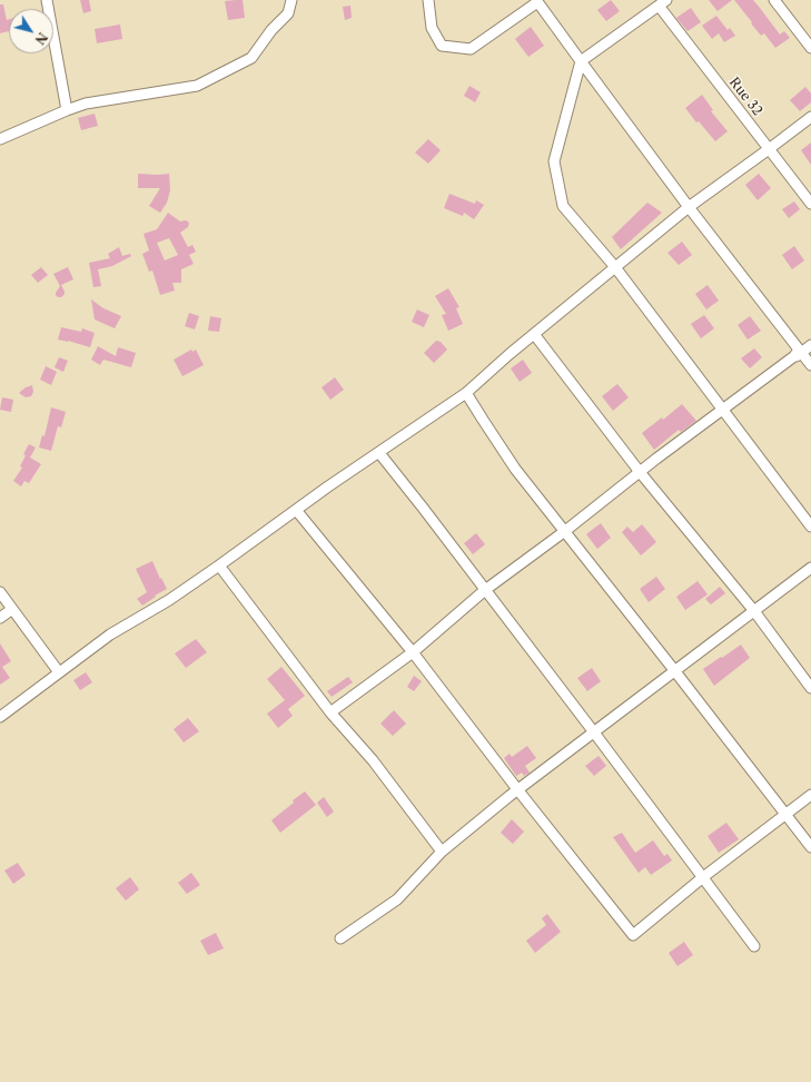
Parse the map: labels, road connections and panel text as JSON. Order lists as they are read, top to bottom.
{
  "streets": {
    "street": ["Rue 32"]
  },
  "north": "bottom right"
}
